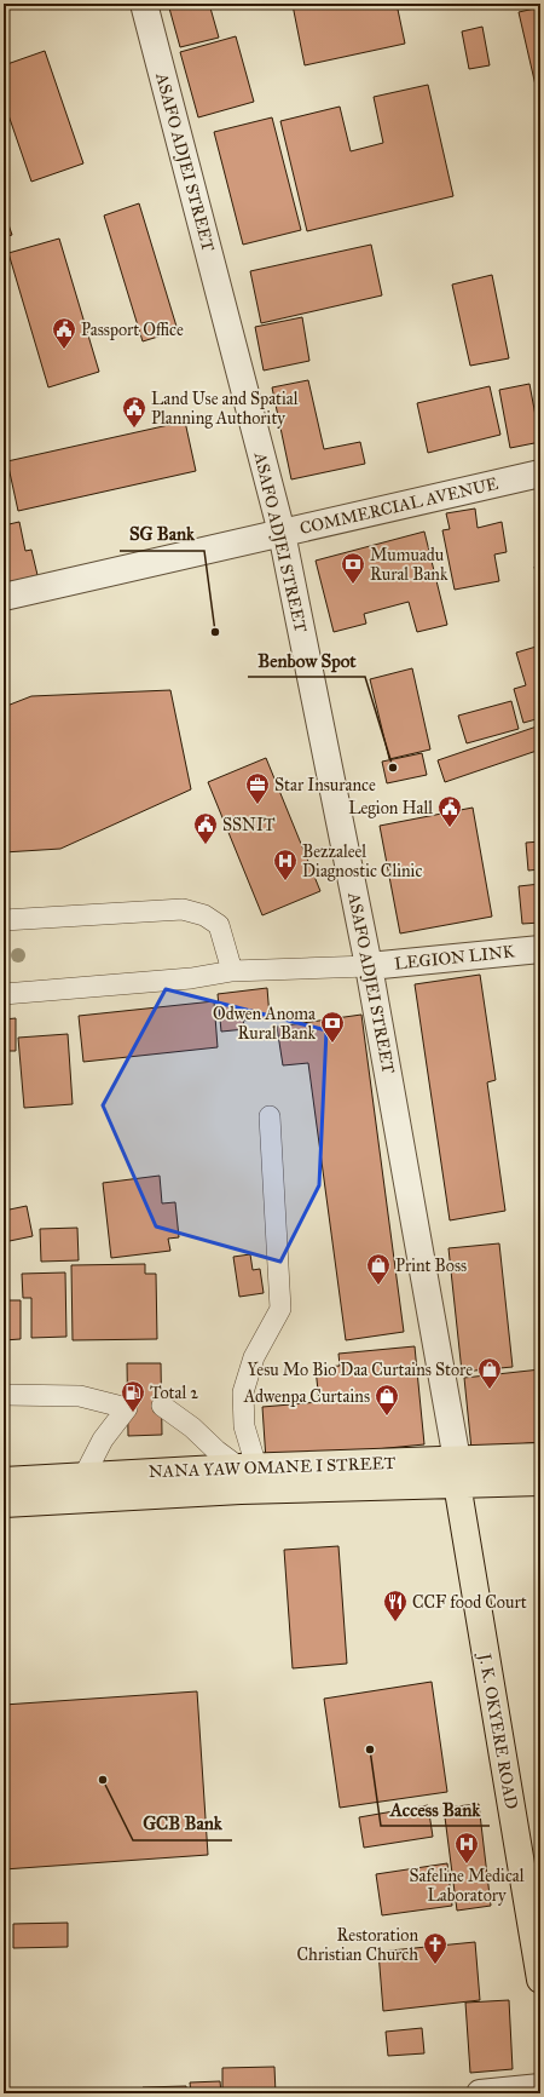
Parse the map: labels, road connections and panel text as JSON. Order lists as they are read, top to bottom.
{
  "streets": {
    "main road": ["NANA YAW OMANE I STREET", "J. K. OKYERE ROAD"],
    "street": ["ASAFO ADJEI STREET", "COMMERCIAL AVENUE", "LEGION LINK"]
  },
  "crossings": [
    ["ASAFO ADJEI STREET", "COMMERCIAL AVENUE"],
    ["ASAFO ADJEI STREET", "LEGION LINK"],
    ["ASAFO ADJEI STREET", "NANA YAW OMANE I STREET"],
    ["ASAFO ADJEI STREET", "J. K. OKYERE ROAD"],
    ["NANA YAW OMANE I STREET", "J. K. OKYERE ROAD"]
  ],
  "places": {
    "public building": [
      "Passport Office",
      "Land Use and Spatial Planning Authority",
      "Legion Hall",
      "SSNIT"
    ],
    "bank": ["Mumuadu Rural Bank", "Odwen Anoma Rural Bank"],
    "other": [
      "SG Bank",
      "Benbow Spot",
      "Access Bank",
      "GCB Bank"
    ],
    "office": ["Star Insurance"],
    "hospital": ["Bezzaleel Diagnostic Clinic", "Safeline Medical Laboratory"],
    "shop": ["Print Boss", "Yesu Mo Bio Daa Curtains Store", "Adwenpa Curtains"],
    "fuel station": ["Total 2"],
    "restaurant": ["CCF food Court"],
    "church": ["Restoration Christian Church"]
  }
}
